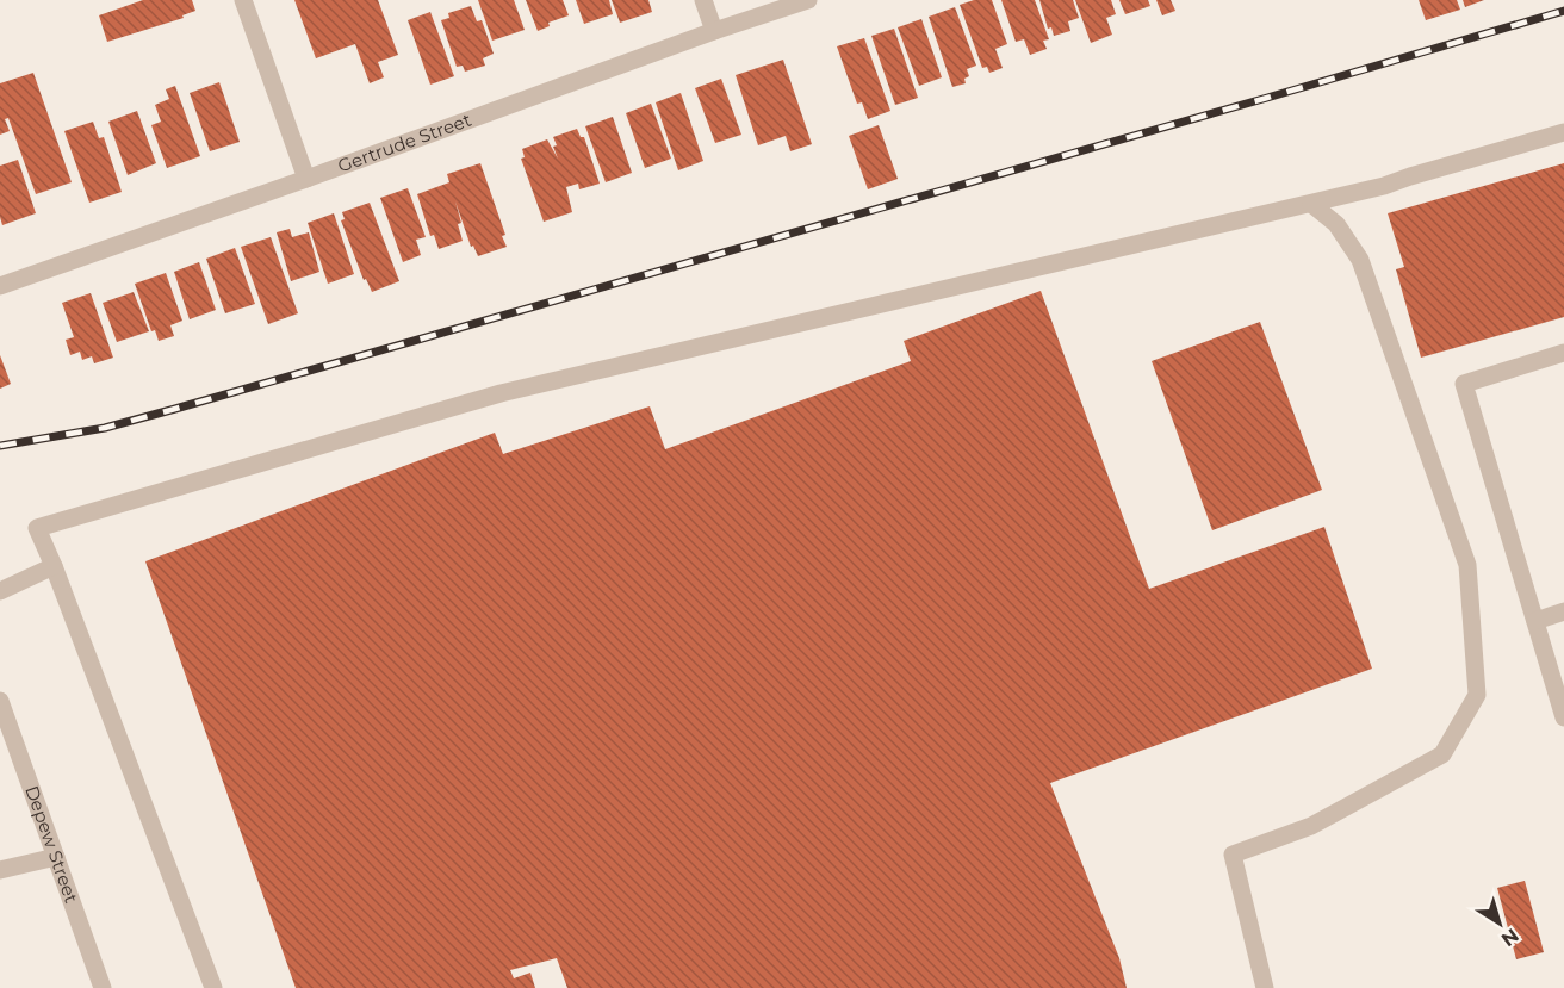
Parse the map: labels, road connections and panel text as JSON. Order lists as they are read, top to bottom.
{
  "streets": {
    "street": ["Gertrude Street", "Depew Street"]
  },
  "north": "bottom right"
}
